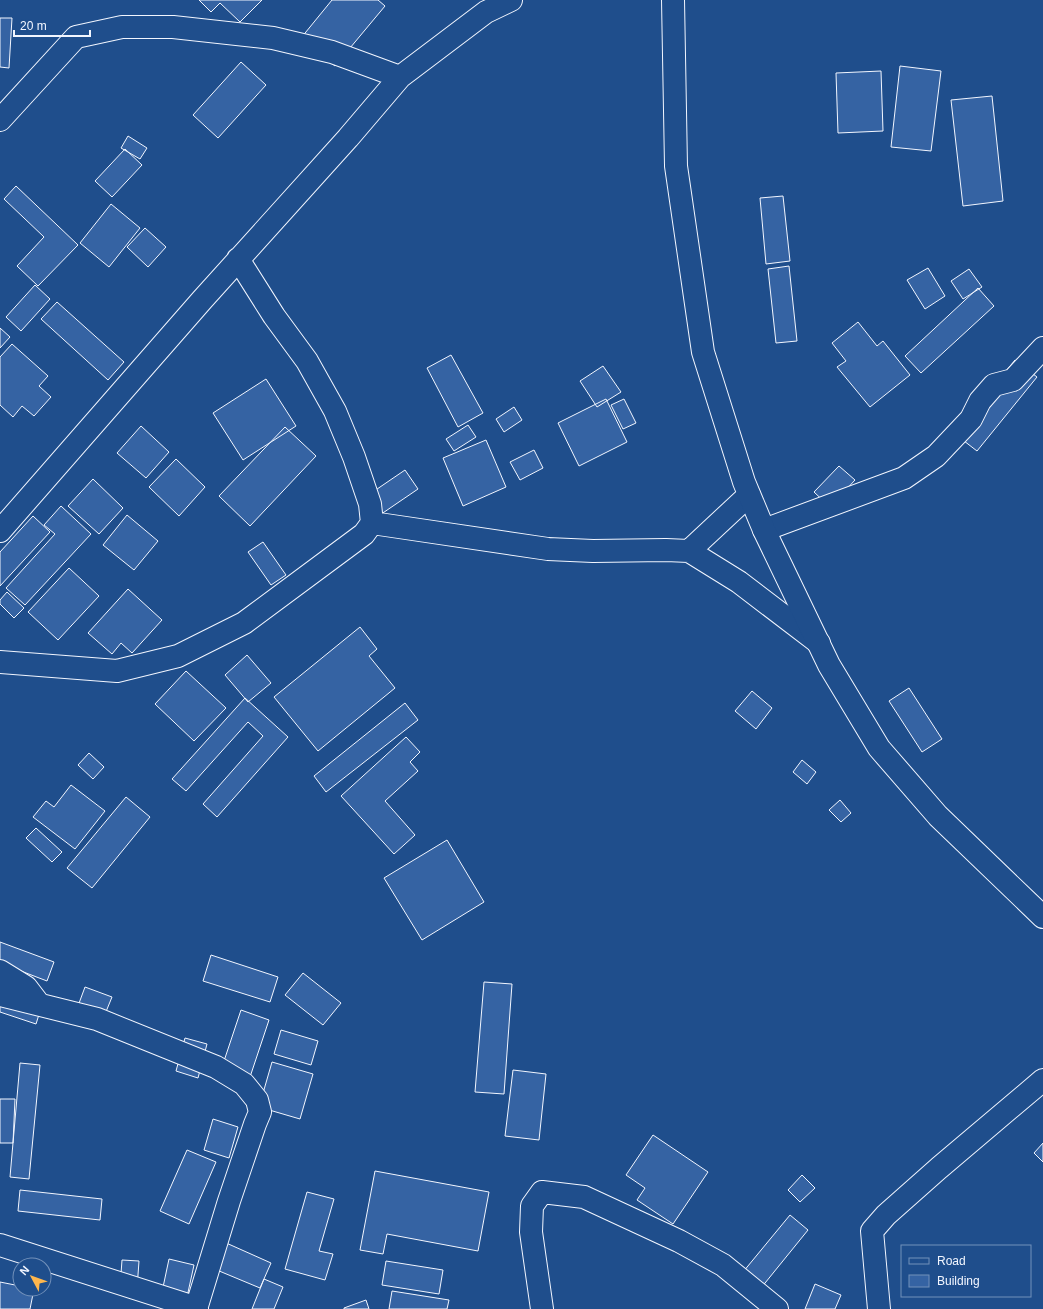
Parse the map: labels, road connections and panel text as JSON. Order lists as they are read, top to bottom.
{
  "legend": ["Road", "Building"],
  "scale_bar": "20 m",
  "north": "top left"
}
